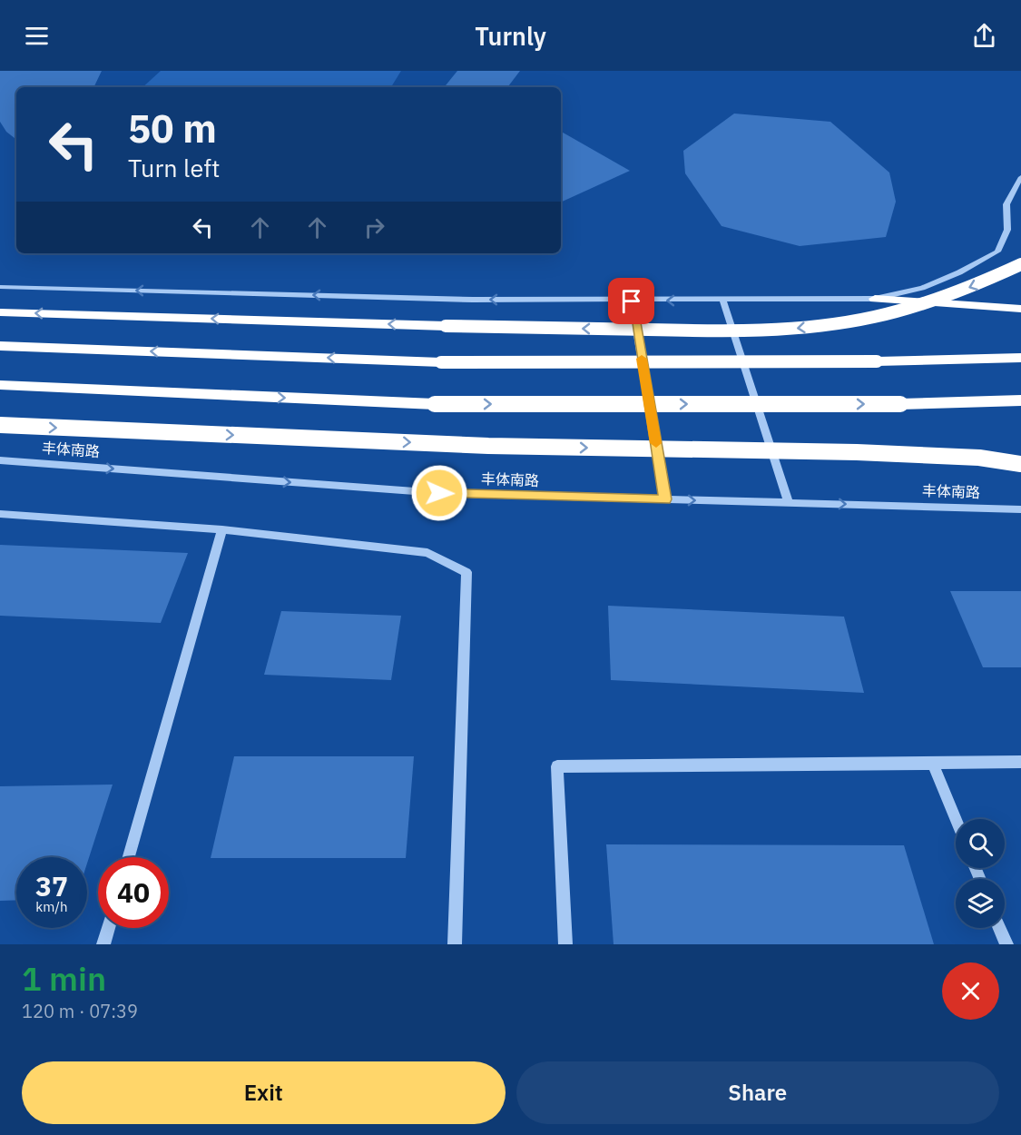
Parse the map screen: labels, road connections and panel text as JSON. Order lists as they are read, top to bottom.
{
  "streets": {
    "street": ["丰体南路"]
  },
  "one_way": ["丰体南路"],
  "page": {
    "header": "Turnly",
    "turn": ["50 m", "Turn left"],
    "speed": "37 km/h",
    "limit": "40",
    "heading": ["1 min", "120 m · 07:39"],
    "buttons": ["Exit", "Share"]
  }
}
